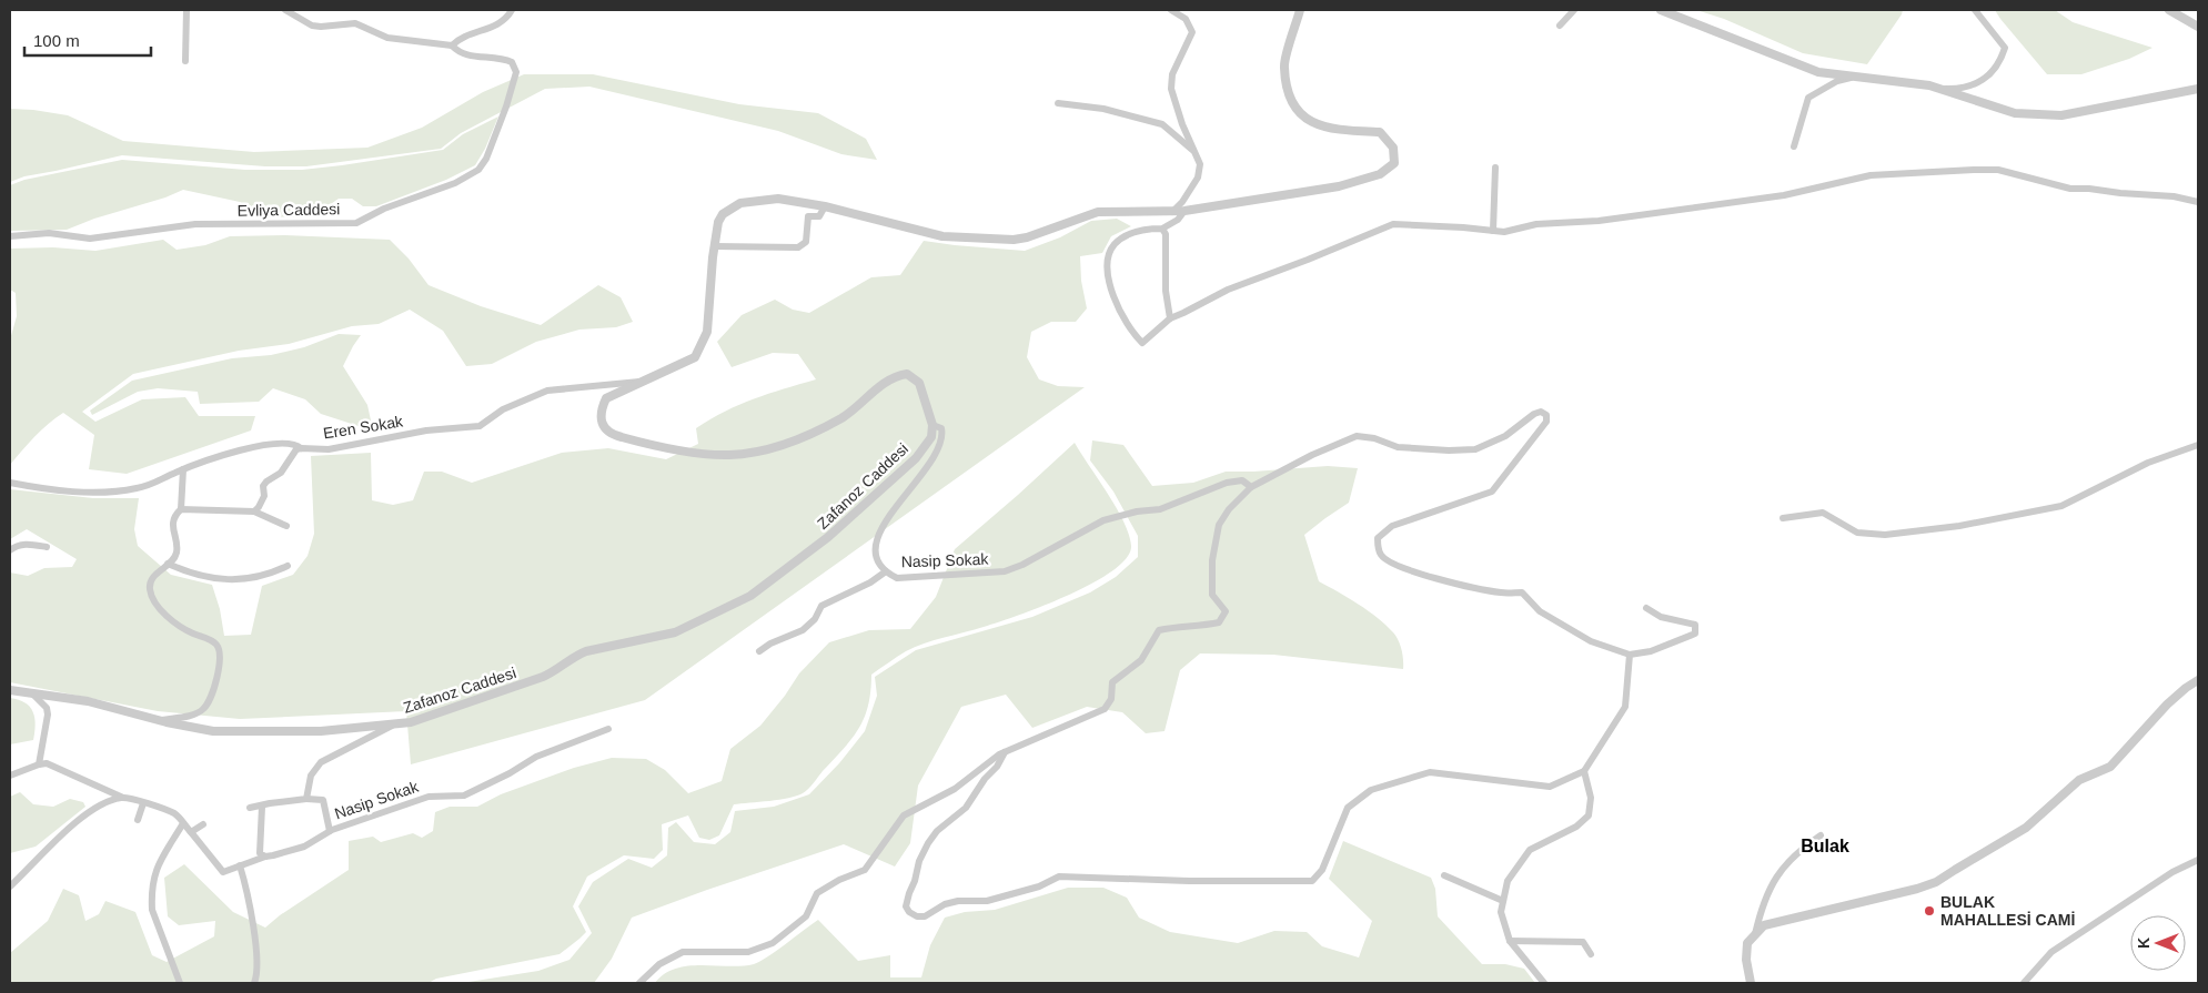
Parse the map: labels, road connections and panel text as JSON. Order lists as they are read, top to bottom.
{
  "streets": {
    "street": [
      "Evliya Caddesi",
      "Eren Sokak",
      "Zafanoz Caddesi",
      "Nasip Sokak"
    ]
  },
  "districts": ["Bulak"],
  "places": ["BULAK MAHALLESİ CAMİ"],
  "scale_bar": "100 m",
  "north": "left"
}
